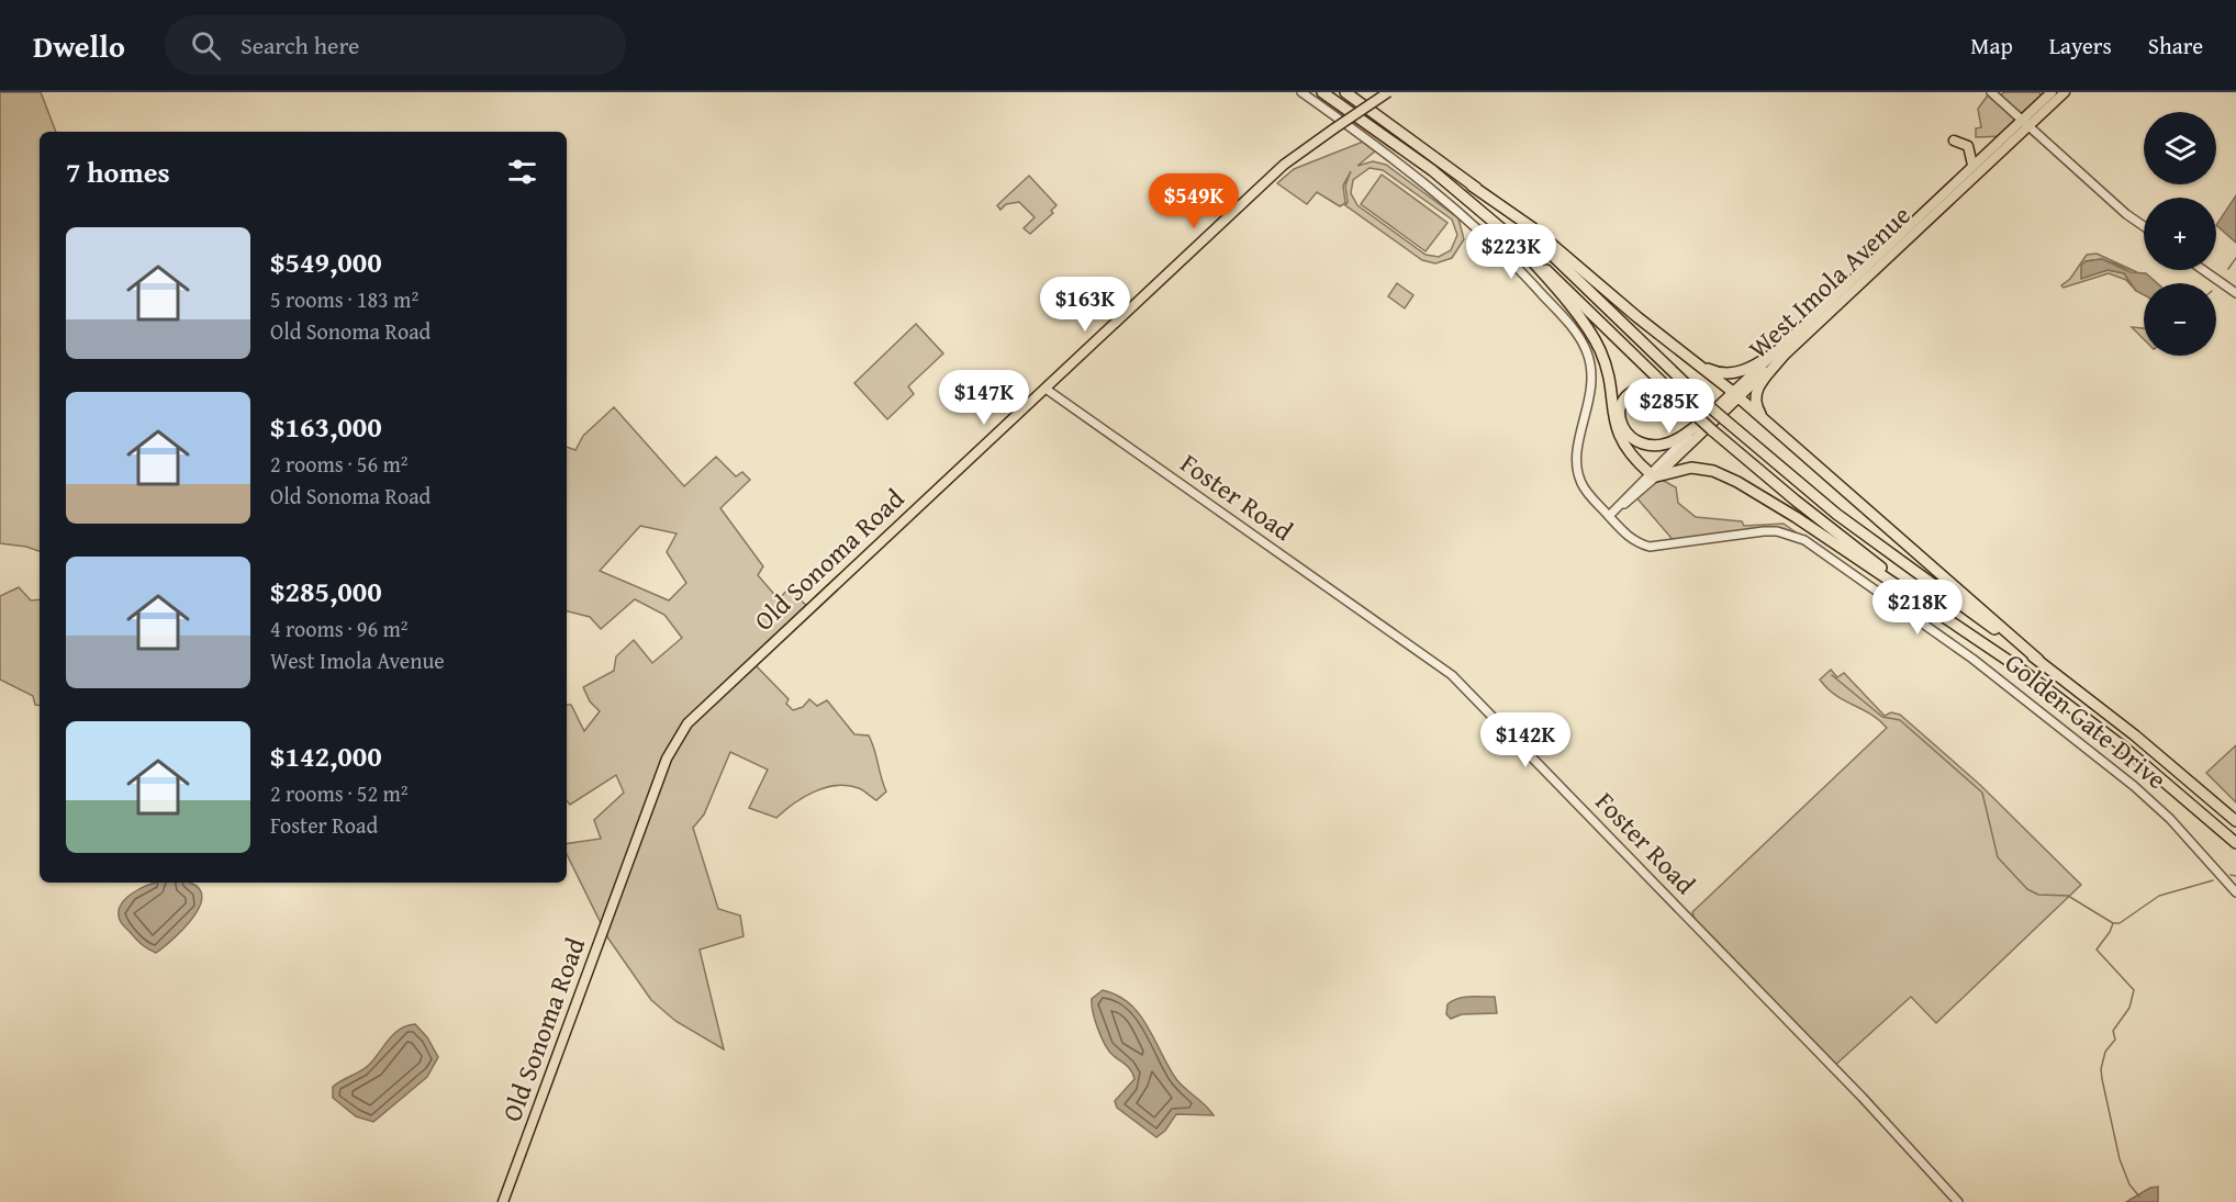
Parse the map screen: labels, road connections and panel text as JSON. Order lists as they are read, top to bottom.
{
  "streets": {
    "main road": ["West Imola Avenue", "Old Sonoma Road"],
    "street": ["Foster Road", "Golden Gate Drive"]
  },
  "crossings": [
    ["West Imola Avenue", "Golden Gate Drive"],
    ["Foster Road", "Old Sonoma Road"]
  ],
  "page": {
    "header": "Dwello",
    "search": "Search here",
    "nav": ["Map", "Layers", "Share"],
    "map_buttons": ["+", "−"],
    "heading": "7 homes",
    "price": [
      "$549K",
      "$223K",
      "$163K",
      "$147K",
      "$285K",
      "$218K",
      "$142K"
    ],
    "list": [
      {
        "name": "$549,000",
        "note": "5 rooms · 183 m² · Old Sonoma Road"
      },
      {
        "name": "$163,000",
        "note": "2 rooms · 56 m² · Old Sonoma Road"
      },
      {
        "name": "$285,000",
        "note": "4 rooms · 96 m² · West Imola Avenue"
      },
      {
        "name": "$142,000",
        "note": "2 rooms · 52 m² · Foster Road"
      }
    ]
  }
}
